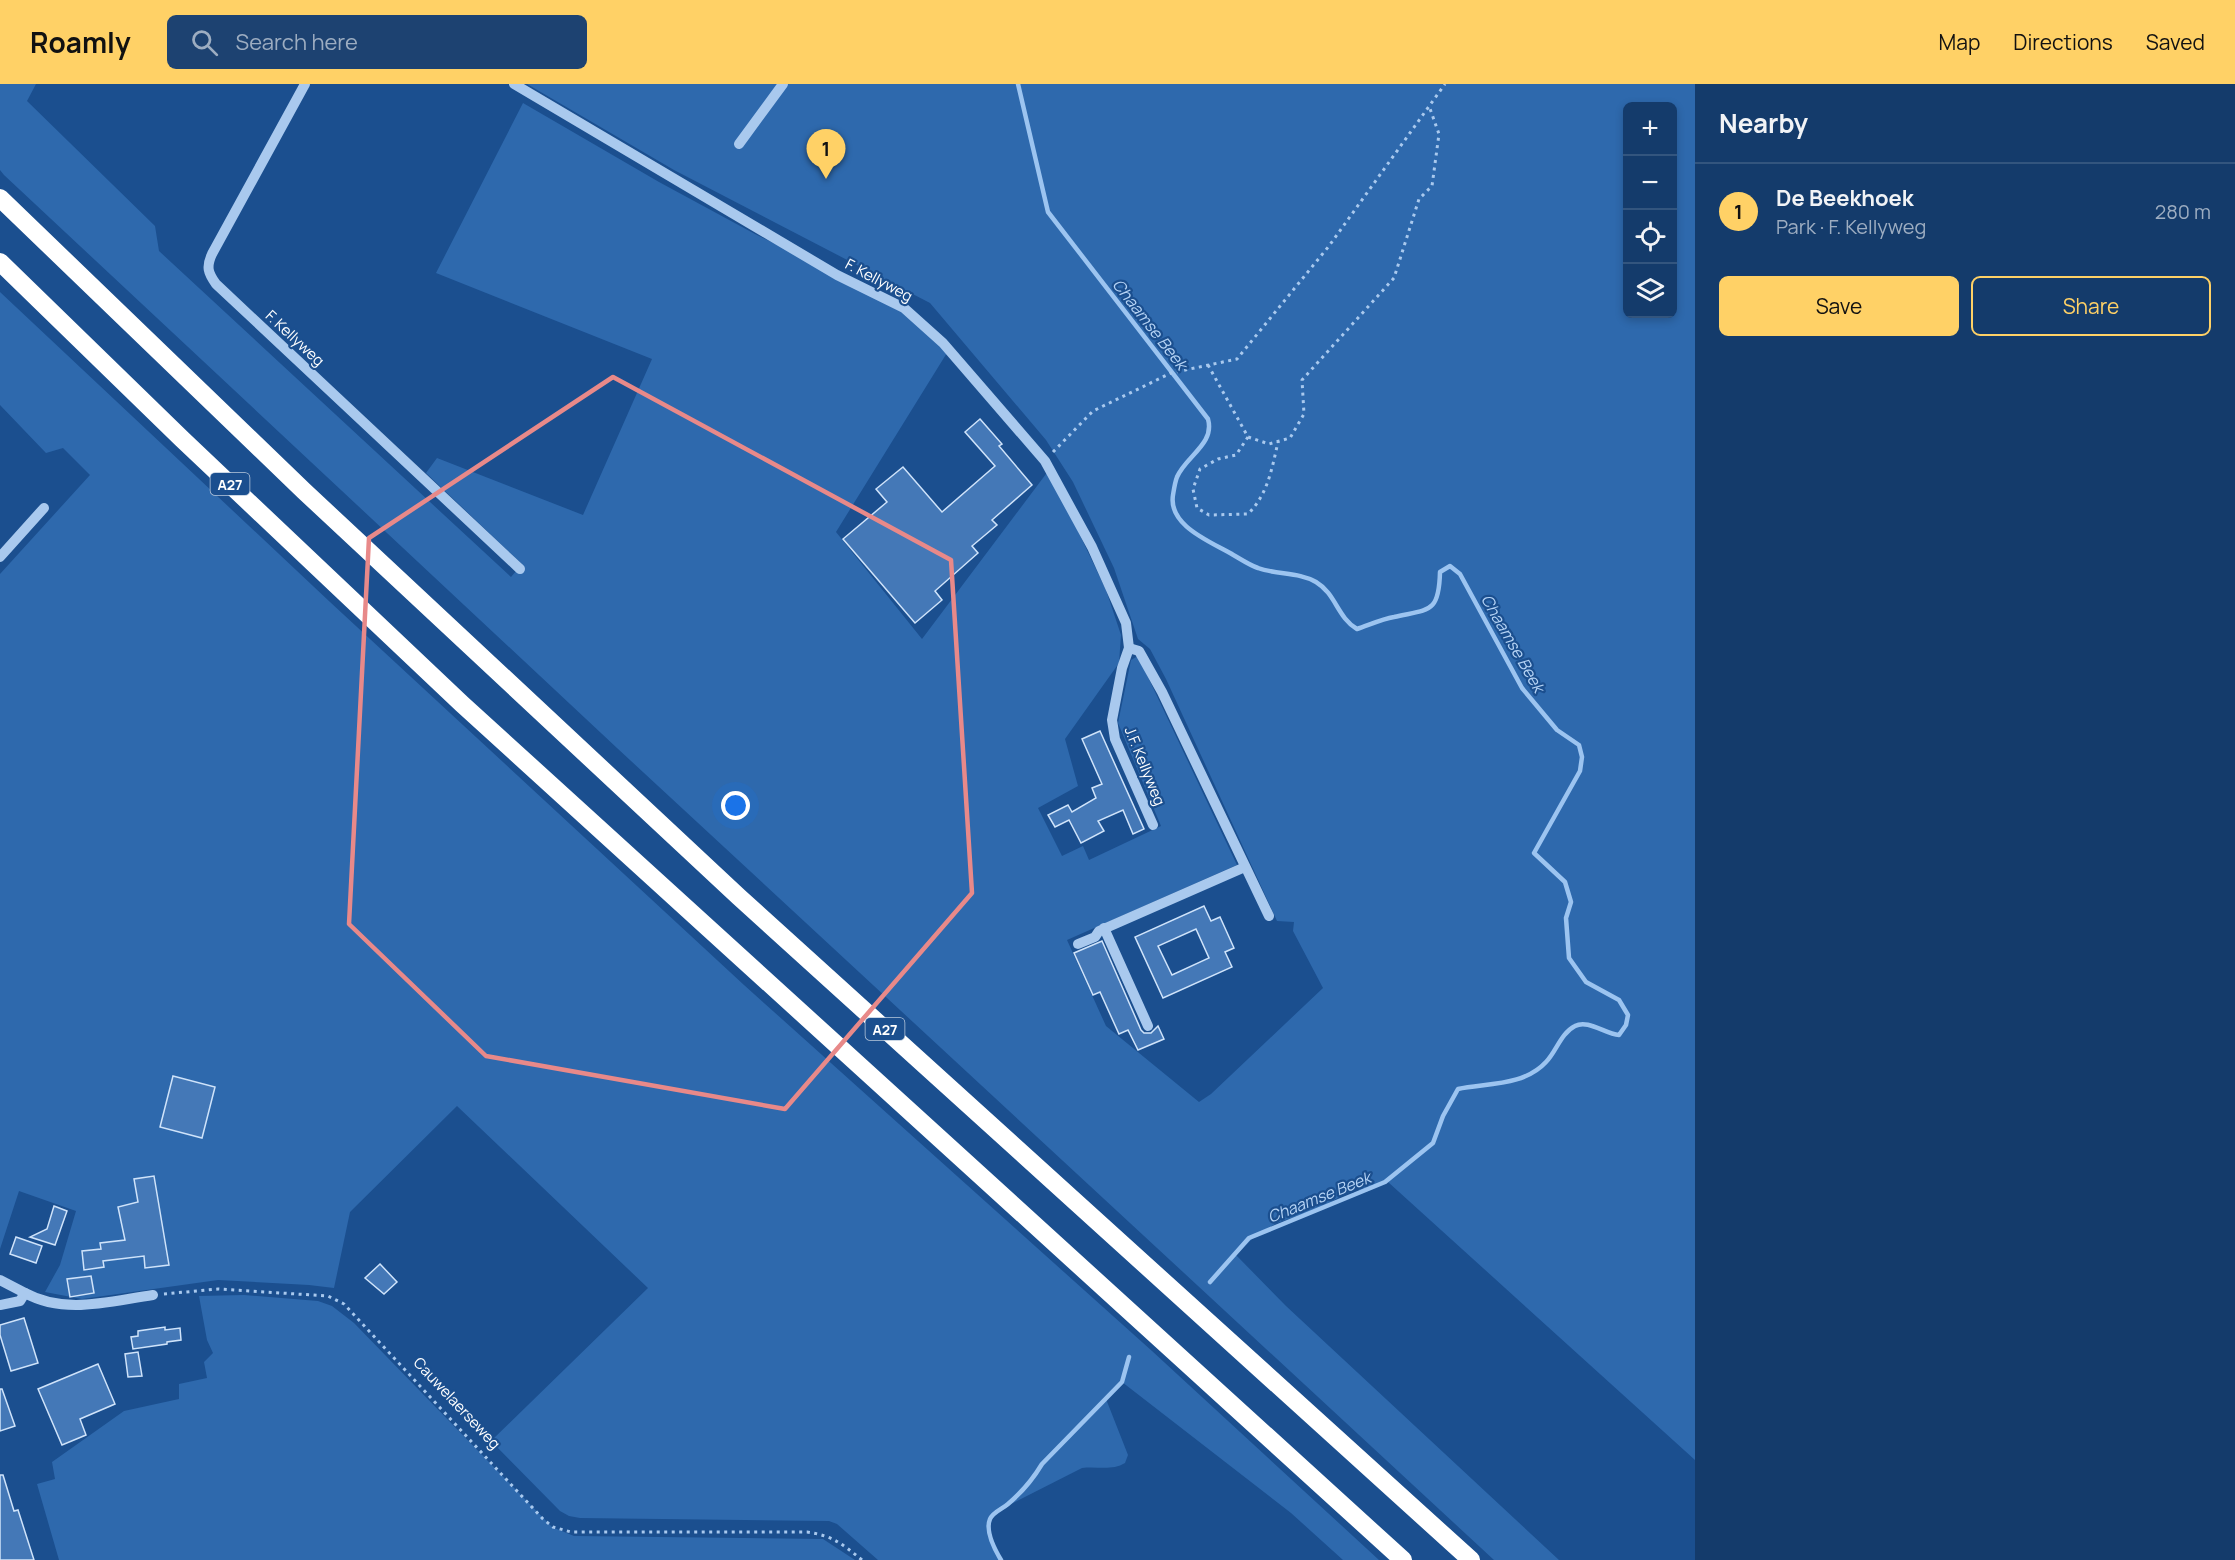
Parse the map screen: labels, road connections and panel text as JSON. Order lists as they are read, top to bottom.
{
  "streets": {
    "highway": ["A27"],
    "street": ["F. Kellyweg", "J.F. Kellyweg"],
    "path": ["Cauwelaerseweg"]
  },
  "crossings": [
    ["F. Kellyweg", "J.F. Kellyweg"]
  ],
  "water": ["Chaamse Beek"],
  "page": {
    "header": "Roamly",
    "search": "Search here",
    "nav": ["Map", "Directions", "Saved"],
    "heading": "Nearby",
    "map_buttons": ["+", "−"],
    "pins": "1",
    "list": [
      {
        "mark": "1",
        "name": "De Beekhoek",
        "note": "Park · F. Kellyweg",
        "value": "280 m"
      }
    ],
    "buttons": ["Save", "Share"]
  }
}
